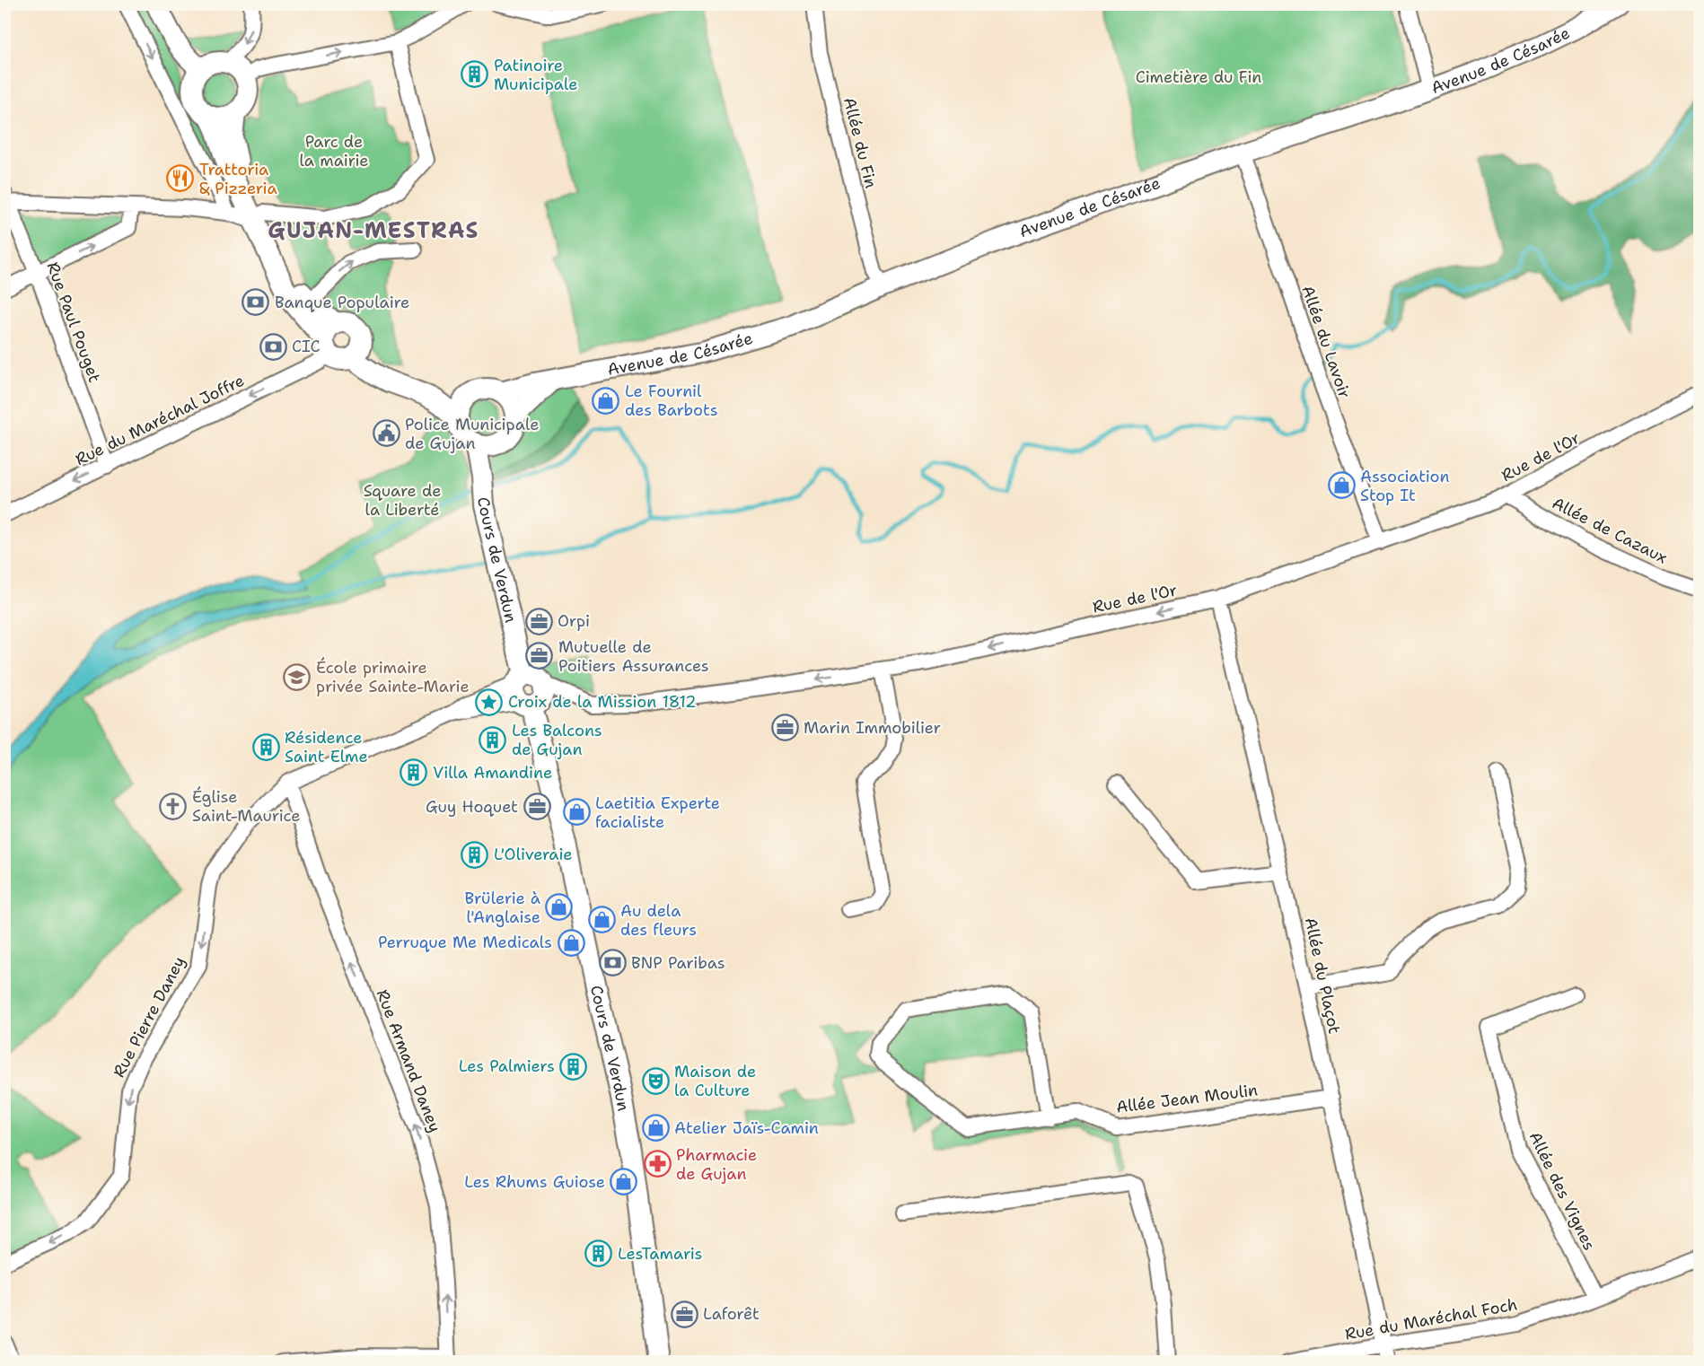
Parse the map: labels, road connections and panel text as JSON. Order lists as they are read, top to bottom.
{
  "streets": {
    "main road": ["Avenue de Césarée", "Cours de Verdun"],
    "street": [
      "Allée du Fin",
      "Rue Paul Pouget",
      "Allée du Lavoir",
      "Rue du Maréchal Joffre",
      "Rue de l'Or",
      "Allée de Cazaux",
      "Allée du Plaçot",
      "Rue Pierre Daney",
      "Rue Armand Daney",
      "Allée Jean Moulin",
      "Allée des Vignes",
      "Rue du Maréchal Foch"
    ]
  },
  "crossings": [
    ["Avenue de Césarée", "Allée du Fin"],
    ["Avenue de Césarée", "Allée du Lavoir"],
    ["Avenue de Césarée", "Cours de Verdun"],
    ["Rue Paul Pouget", "Rue du Maréchal Joffre"],
    ["Allée du Lavoir", "Rue de l'Or"],
    ["Rue de l'Or", "Allée de Cazaux"],
    ["Rue de l'Or", "Allée du Plaçot"],
    ["Allée du Plaçot", "Allée Jean Moulin"],
    ["Allée du Plaçot", "Rue du Maréchal Foch"],
    ["Rue Pierre Daney", "Rue Armand Daney"],
    ["Allée des Vignes", "Rue du Maréchal Foch"]
  ],
  "one_way": [
    "Rue du Maréchal Joffre",
    "Rue de l'Or",
    "Rue Pierre Daney",
    "Rue Armand Daney"
  ],
  "districts": ["GUJAN-MESTRAS"],
  "parks": ["Cimetière du Fin", "Parc de la mairie", "Square de la Liberté"],
  "places": {
    "building": [
      "Patinoire Municipale",
      "Les Balcons de Gujan",
      "Résidence Saint Elme",
      "Villa Amandine",
      "L'Oliveraie",
      "Les Palmiers",
      "LesTamaris"
    ],
    "restaurant": ["Trattoria & Pizzeria"],
    "bank": ["Banque Populaire", "CIC", "BNP Paribas"],
    "shop": [
      "Le Fournil des Barbots",
      "Association Stop It",
      "Laetitia Experte facialiste",
      "Brülerie à l'Anglaise",
      "Au dela des fleurs",
      "Perruque Me Medicals",
      "Atelier Jaïs-Camin",
      "Les Rhums Guiose"
    ],
    "public building": ["Police Municipale de Gujan"],
    "office": [
      "Orpi",
      "Mutuelle de Poitiers Assurances",
      "Marin Immobilier",
      "Guy Hoquet",
      "Laforêt"
    ],
    "school or university": ["École primaire privée Sainte-Marie"],
    "place": ["Croix de la Mission 1812"],
    "church": ["Église Saint-Maurice"],
    "theatre": ["Maison de la Culture"],
    "pharmacy": ["Pharmacie de Gujan"]
  }
}
